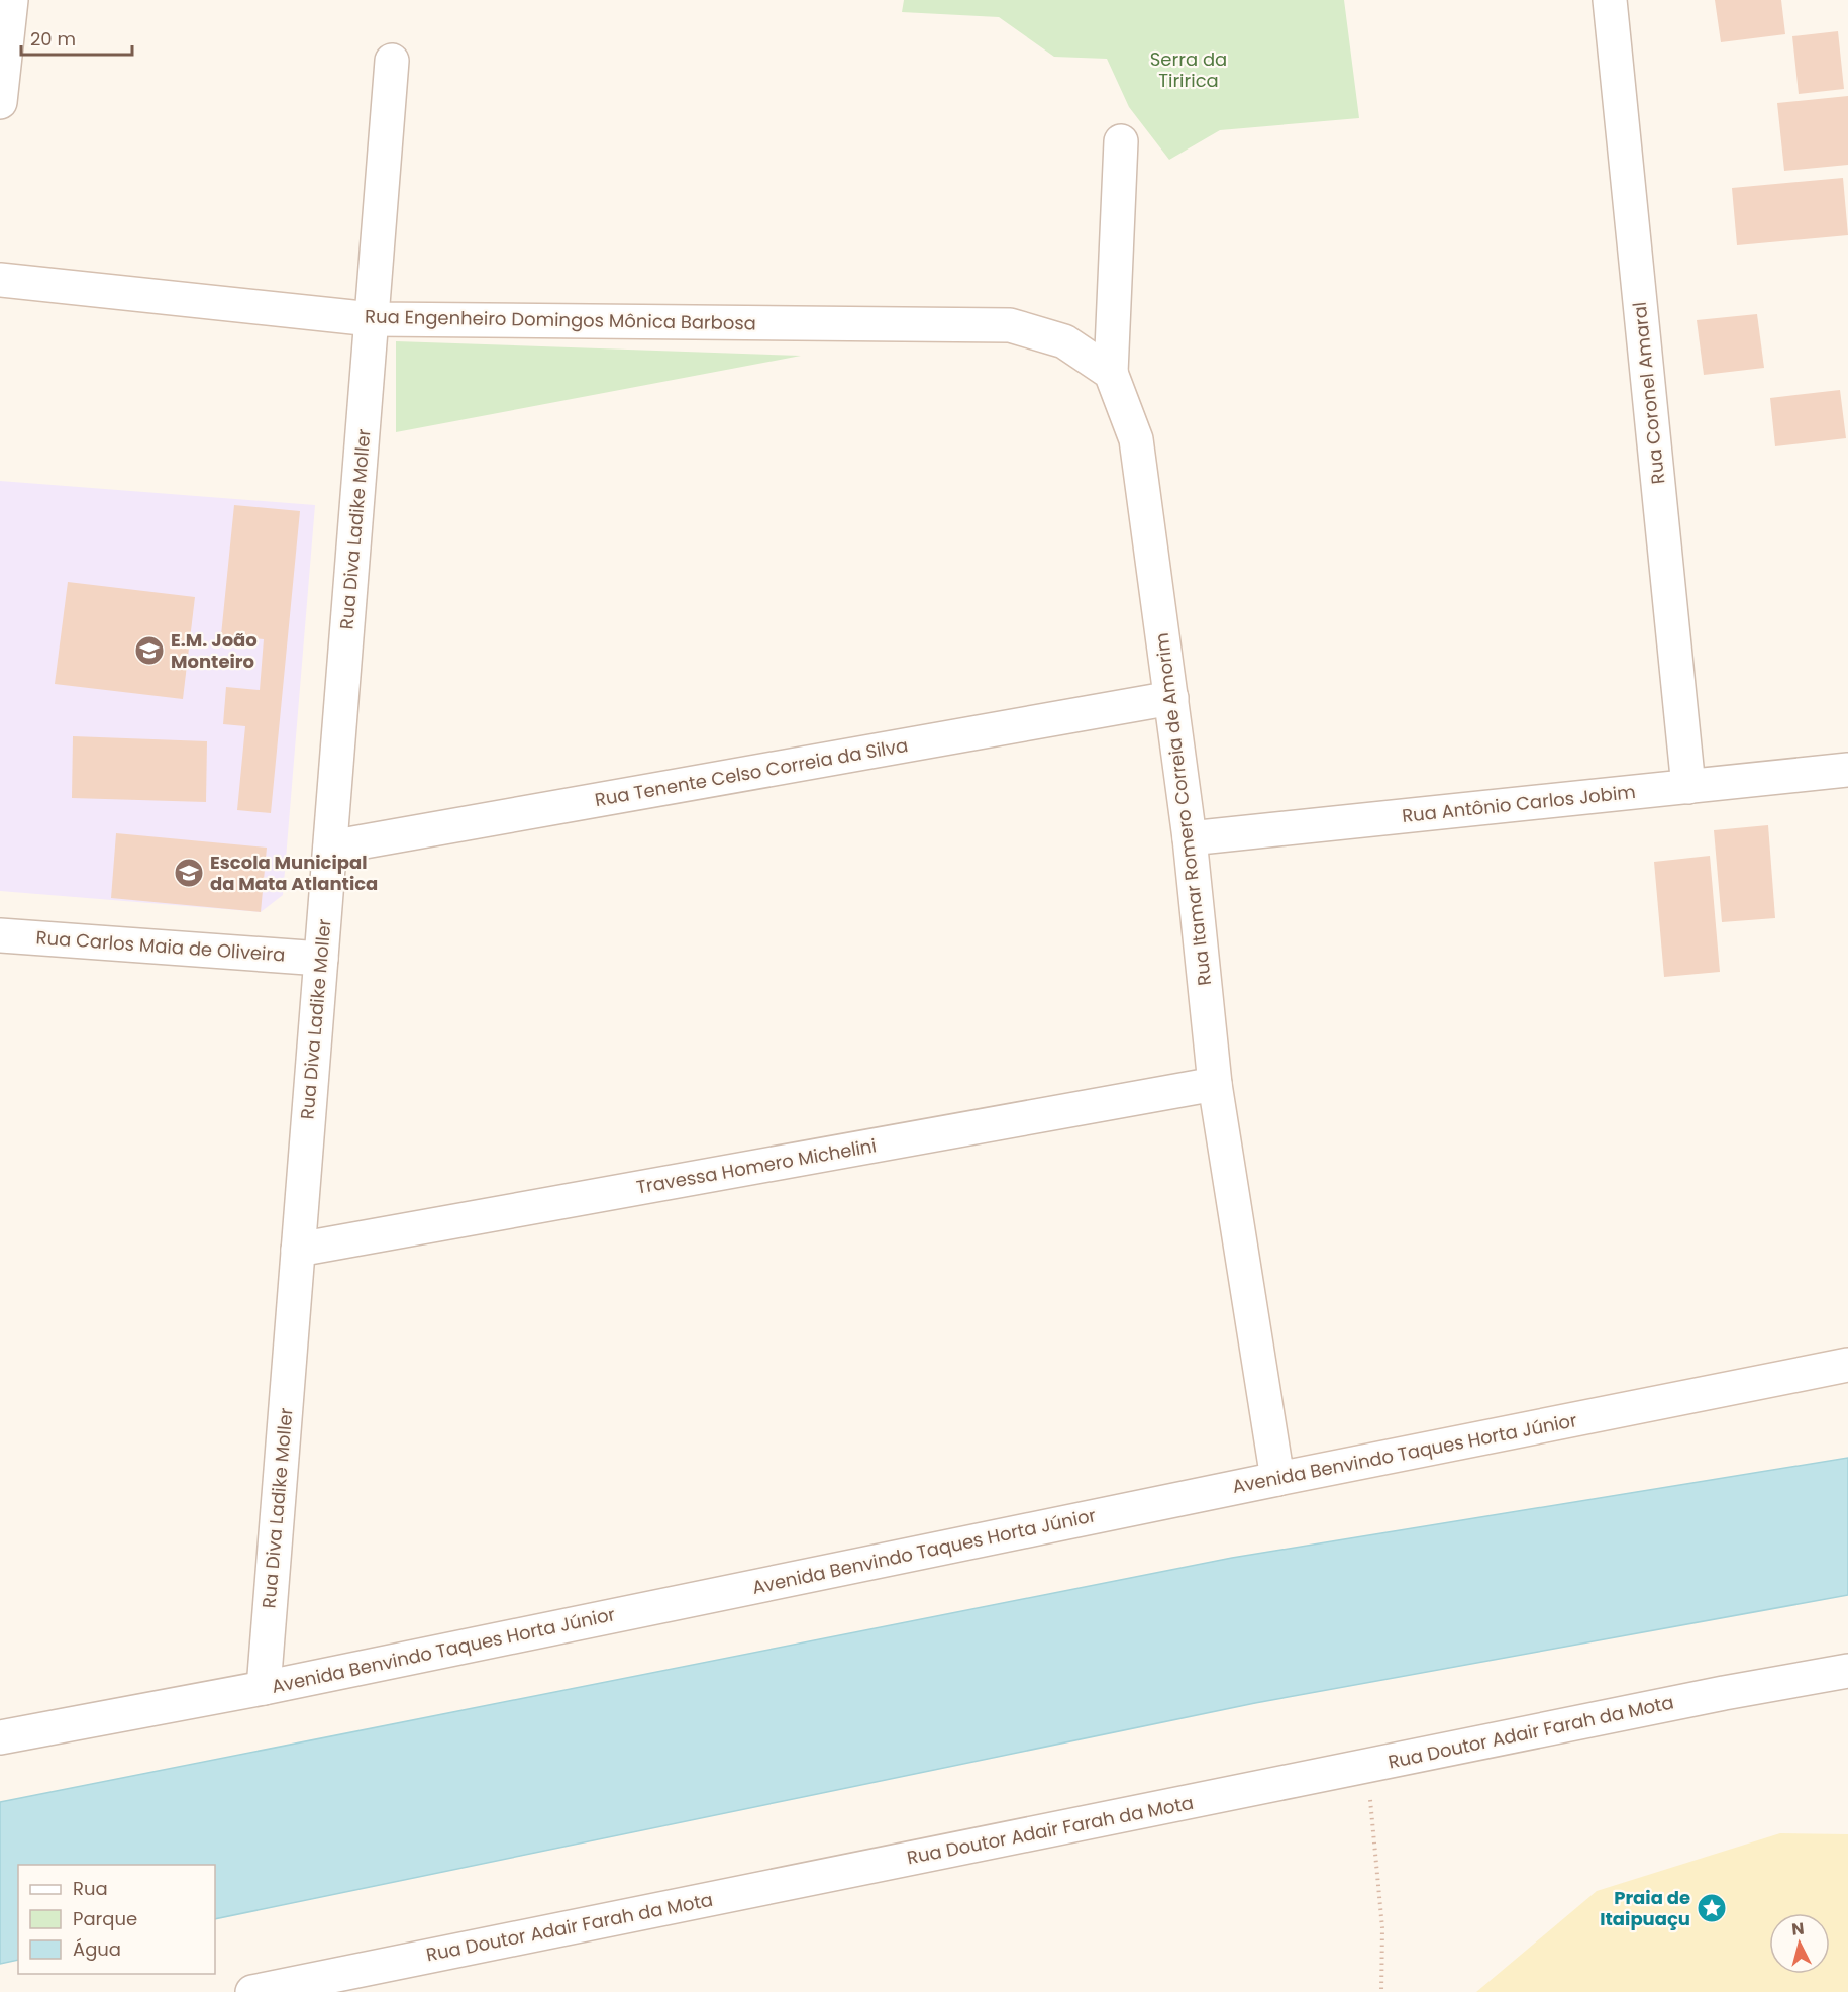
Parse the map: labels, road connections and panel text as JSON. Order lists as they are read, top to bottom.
{
  "streets": {
    "street": [
      "Rua Engenheiro Domingos Mônica Barbosa",
      "Rua Coronel Amaral",
      "Rua Diva Ladike Moller",
      "Rua Tenente Celso Correia da Silva",
      "Rua Antônio Carlos Jobim",
      "Rua Itamar Romero Correia de Amorim",
      "Rua Carlos Maia de Oliveira",
      "Travessa Homero Michelini",
      "Avenida Benvindo Taques Horta Júnior",
      "Rua Doutor Adair Farah da Mota"
    ]
  },
  "crossings": [
    ["Rua Engenheiro Domingos Mônica Barbosa", "Rua Diva Ladike Moller"],
    ["Rua Engenheiro Domingos Mônica Barbosa", "Rua Itamar Romero Correia de Amorim"],
    ["Rua Coronel Amaral", "Rua Antônio Carlos Jobim"],
    ["Rua Diva Ladike Moller", "Rua Tenente Celso Correia da Silva"],
    ["Rua Diva Ladike Moller", "Rua Carlos Maia de Oliveira"],
    ["Rua Diva Ladike Moller", "Travessa Homero Michelini"],
    ["Rua Diva Ladike Moller", "Avenida Benvindo Taques Horta Júnior"],
    ["Rua Tenente Celso Correia da Silva", "Rua Itamar Romero Correia de Amorim"],
    ["Rua Antônio Carlos Jobim", "Rua Itamar Romero Correia de Amorim"],
    ["Rua Itamar Romero Correia de Amorim", "Travessa Homero Michelini"],
    ["Rua Itamar Romero Correia de Amorim", "Avenida Benvindo Taques Horta Júnior"]
  ],
  "parks": ["Serra da Tiririca"],
  "places": {
    "school or university": ["E.M. João Monteiro", "Escola Municipal da Mata Atlantica"],
    "place": ["Praia de Itaipuaçu"]
  },
  "legend": ["Rua", "Parque", "Água"],
  "scale_bar": "20 m",
  "north": "top"
}
